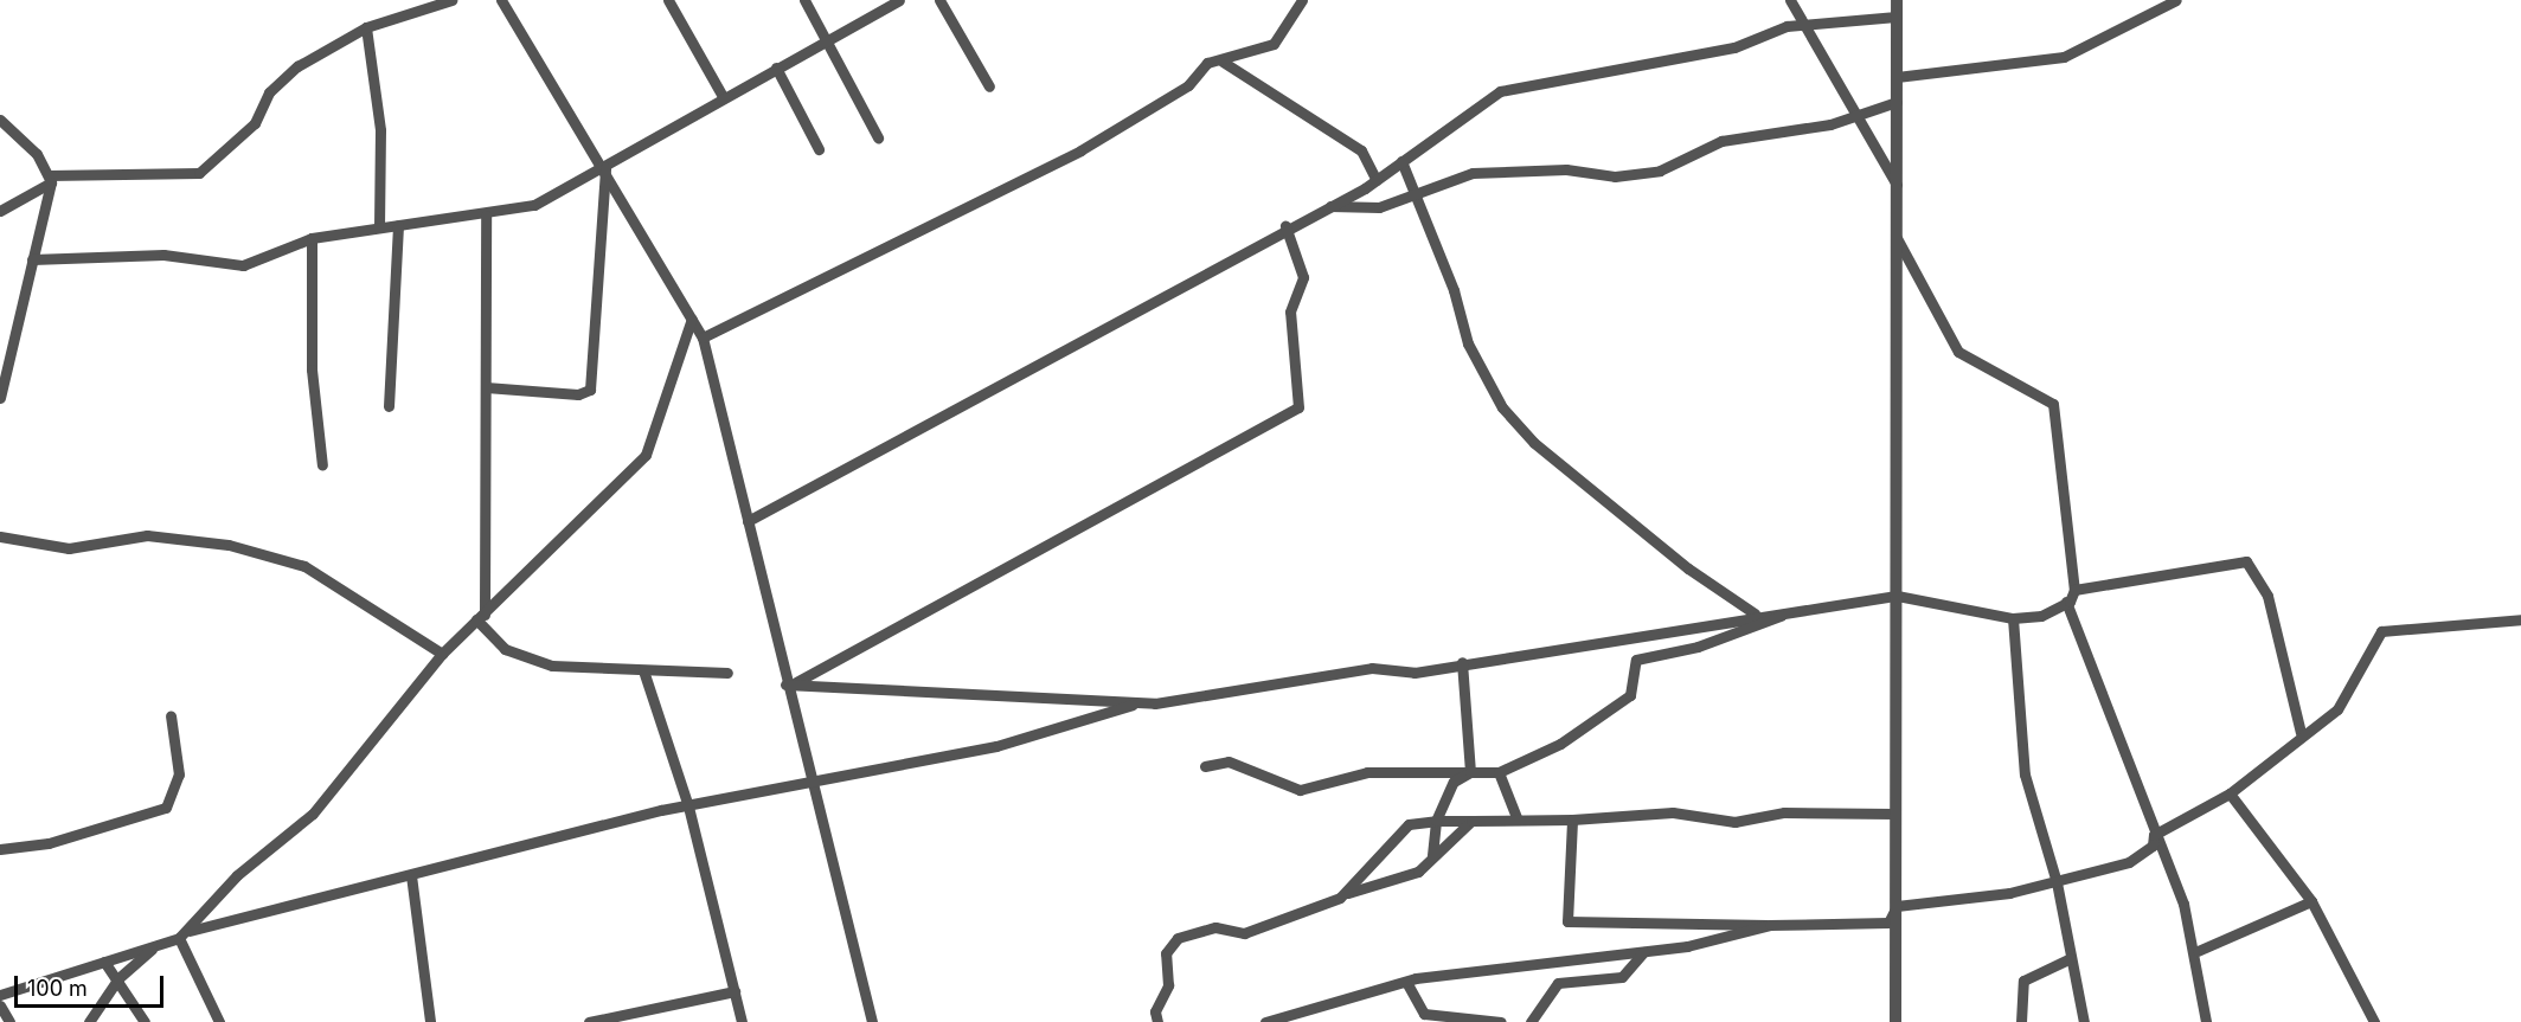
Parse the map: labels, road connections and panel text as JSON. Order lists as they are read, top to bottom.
{
  "scale_bar": "100 m"
}
